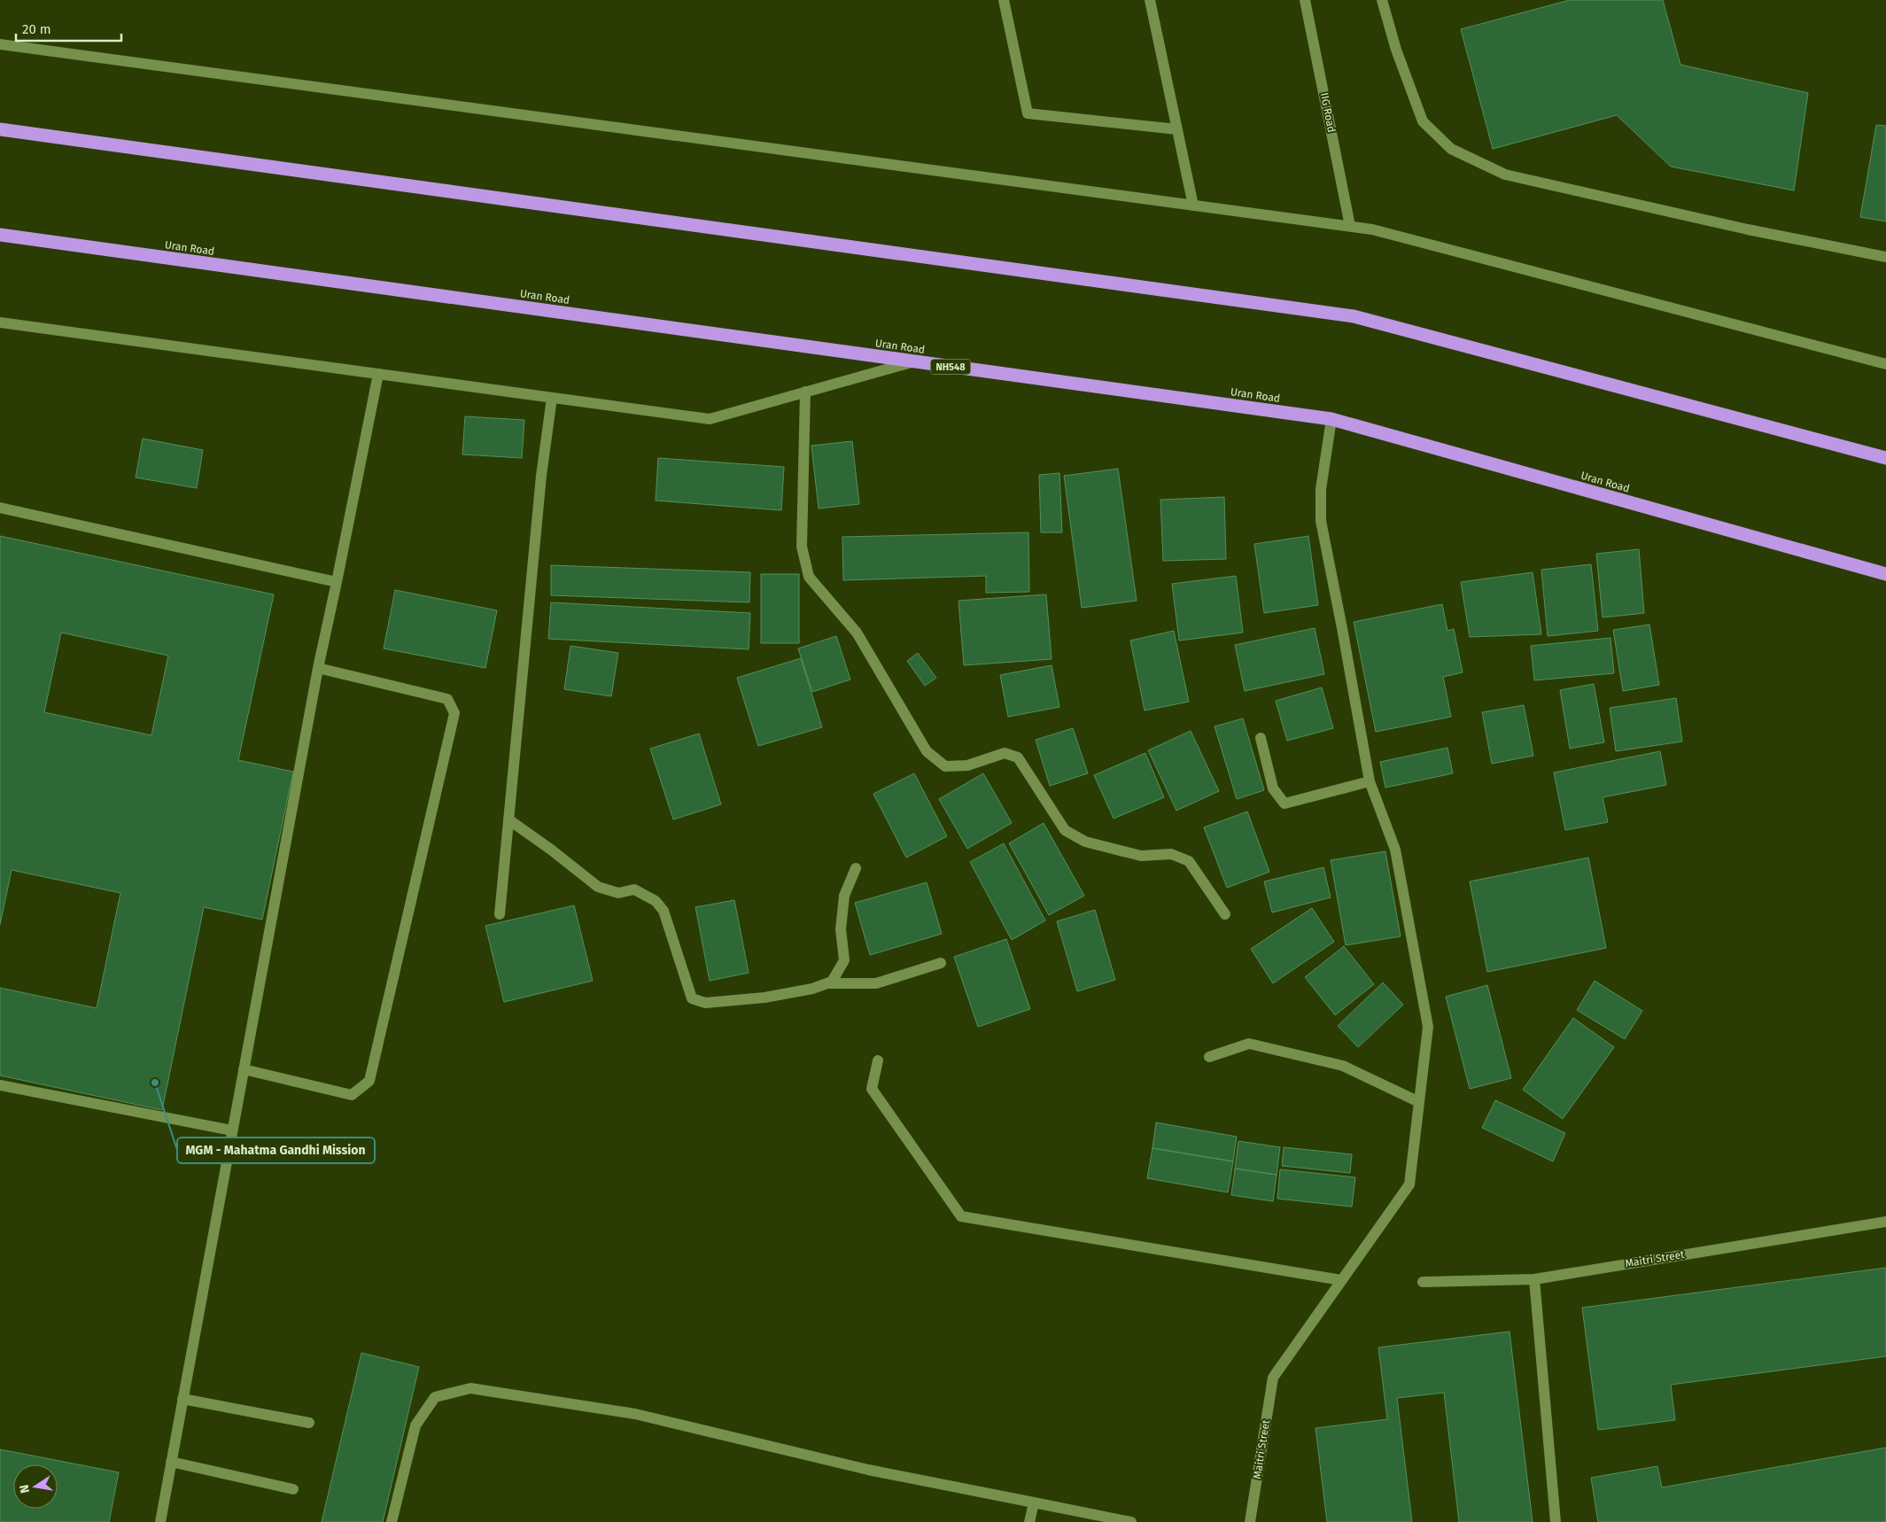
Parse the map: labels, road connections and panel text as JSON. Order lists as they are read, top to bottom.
{
  "streets": {
    "highway": ["Uran Road", "NH548"],
    "street": ["IIG Road", "Maitri Street"]
  },
  "places": ["MGM - Mahatma Gandhi Mission"],
  "scale_bar": "20 m",
  "north": "left"
}
